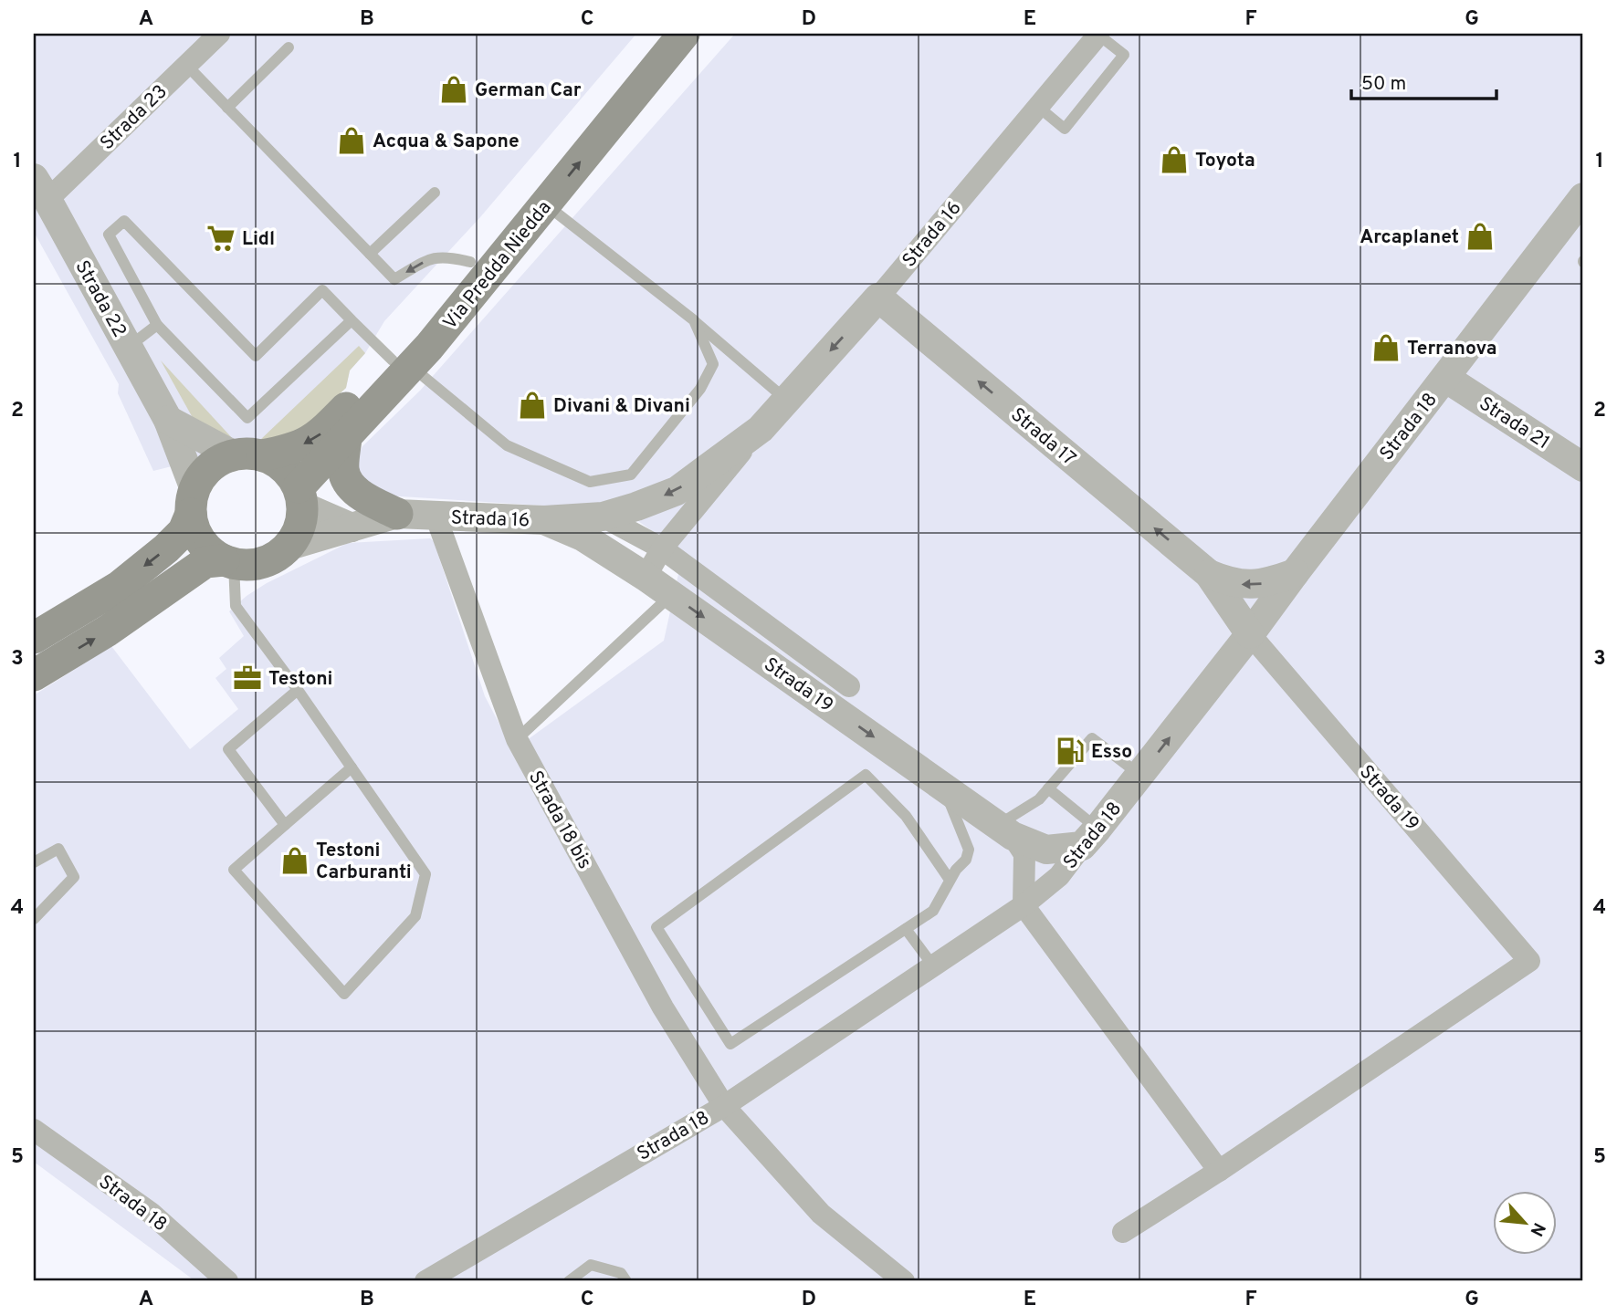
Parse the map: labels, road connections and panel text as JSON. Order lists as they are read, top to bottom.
{
  "streets": {
    "main road": ["Via Predda Niedda"],
    "street": [
      "Strada 23",
      "Strada 16",
      "Strada 22",
      "Strada 21",
      "Strada 18",
      "Strada 17",
      "Strada 19",
      "Strada 18 bis"
    ]
  },
  "crossings": [
    ["Strada 23", "Strada 22"],
    ["Strada 16", "Via Predda Niedda"],
    ["Strada 16", "Strada 22"],
    ["Strada 16", "Strada 17"],
    ["Strada 16", "Strada 19"],
    ["Strada 16", "Strada 18 bis"],
    ["Via Predda Niedda", "Strada 22"],
    ["Strada 21", "Strada 18"],
    ["Strada 18", "Strada 17"],
    ["Strada 18", "Strada 19"],
    ["Strada 18", "Strada 18 bis"],
    ["Strada 17", "Strada 19"]
  ],
  "one_way": ["Strada 17"],
  "places": {
    "shop": [
      "German Car",
      "Acqua & Sapone",
      "Toyota",
      "Arcaplanet",
      "Terranova",
      "Divani & Divani",
      "Testoni Carburanti"
    ],
    "supermarket": ["Lidl"],
    "office": ["Testoni"],
    "fuel station": ["Esso"]
  },
  "scale_bar": "50 m",
  "north": "bottom right",
  "grid": {
    "columns": [
      "A",
      "B",
      "C",
      "D",
      "E",
      "F",
      "G"
    ],
    "rows": [
      "1",
      "2",
      "3",
      "4",
      "5"
    ]
  }
}
